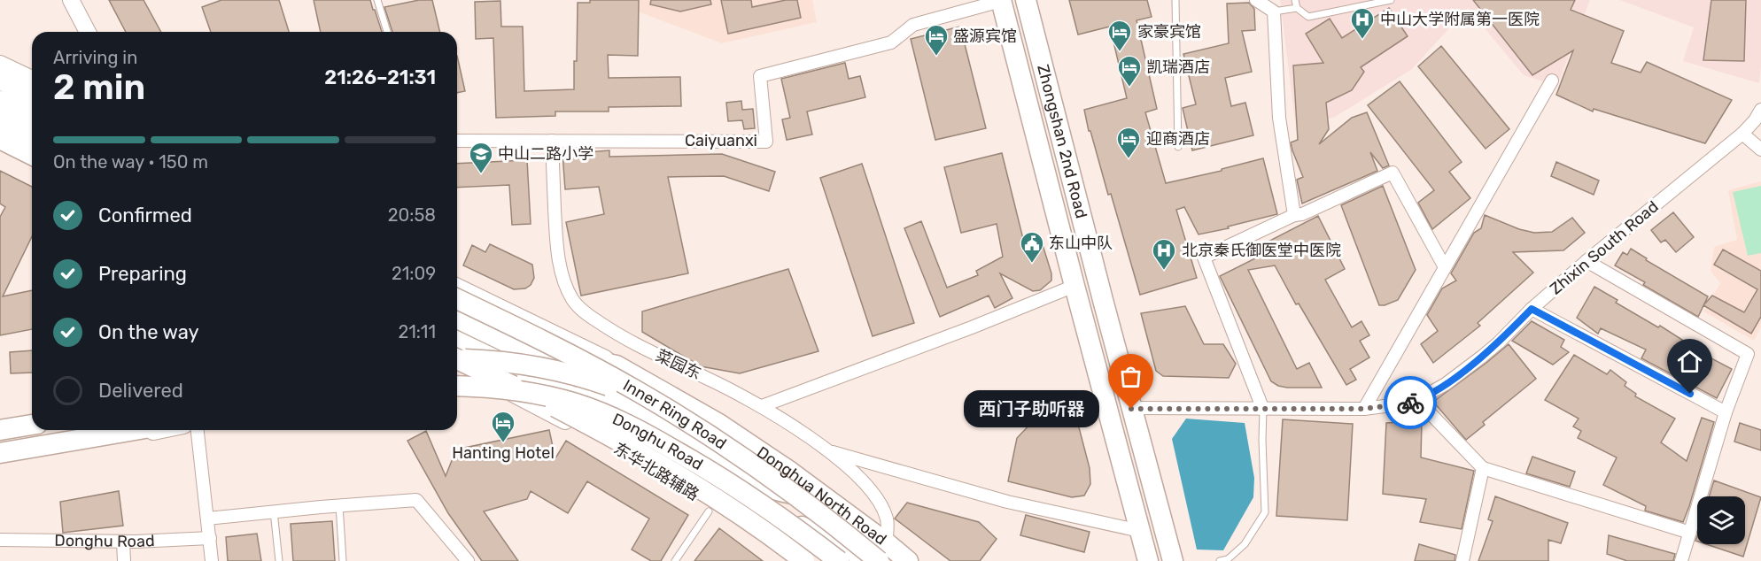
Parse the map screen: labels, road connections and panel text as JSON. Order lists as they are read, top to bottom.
{
  "streets": {
    "main road": [
      "Zhongshan 2nd Road",
      "Inner Ring Road",
      "Donghu Road",
      "东华北路辅路",
      "Donghua North Road"
    ],
    "street": ["Caiyuanxi", "Zhixin South Road", "菜园东"]
  },
  "crossings": [
    ["Caiyuanxi", "Zhongshan 2nd Road"],
    ["Caiyuanxi", "菜园东"],
    ["Zhongshan 2nd Road", "Zhixin South Road"],
    ["菜园东", "Donghua North Road"],
    ["Inner Ring Road", "Donghu Road"]
  ],
  "places": {
    "hospital": ["中山大学附属第一医院", "北京秦氏御医堂中医院"],
    "hotel": [
      "家豪宾馆",
      "盛源宾馆",
      "凯瑞酒店",
      "迎商酒店",
      "Hanting Hotel"
    ],
    "school or university": ["中山二路小学"],
    "public building": ["东山中队"],
    "other": ["西门子助听器"]
  },
  "page": {
    "heading": ["2 min", "Arriving in", "21:26–21:31"],
    "bar": "On the way · 150 m",
    "list": [
      ["Confirmed", "20:58"],
      ["Preparing", "21:09"],
      ["On the way", "21:11"],
      "Delivered"
    ],
    "bubble": "西门子助听器"
  }
}
